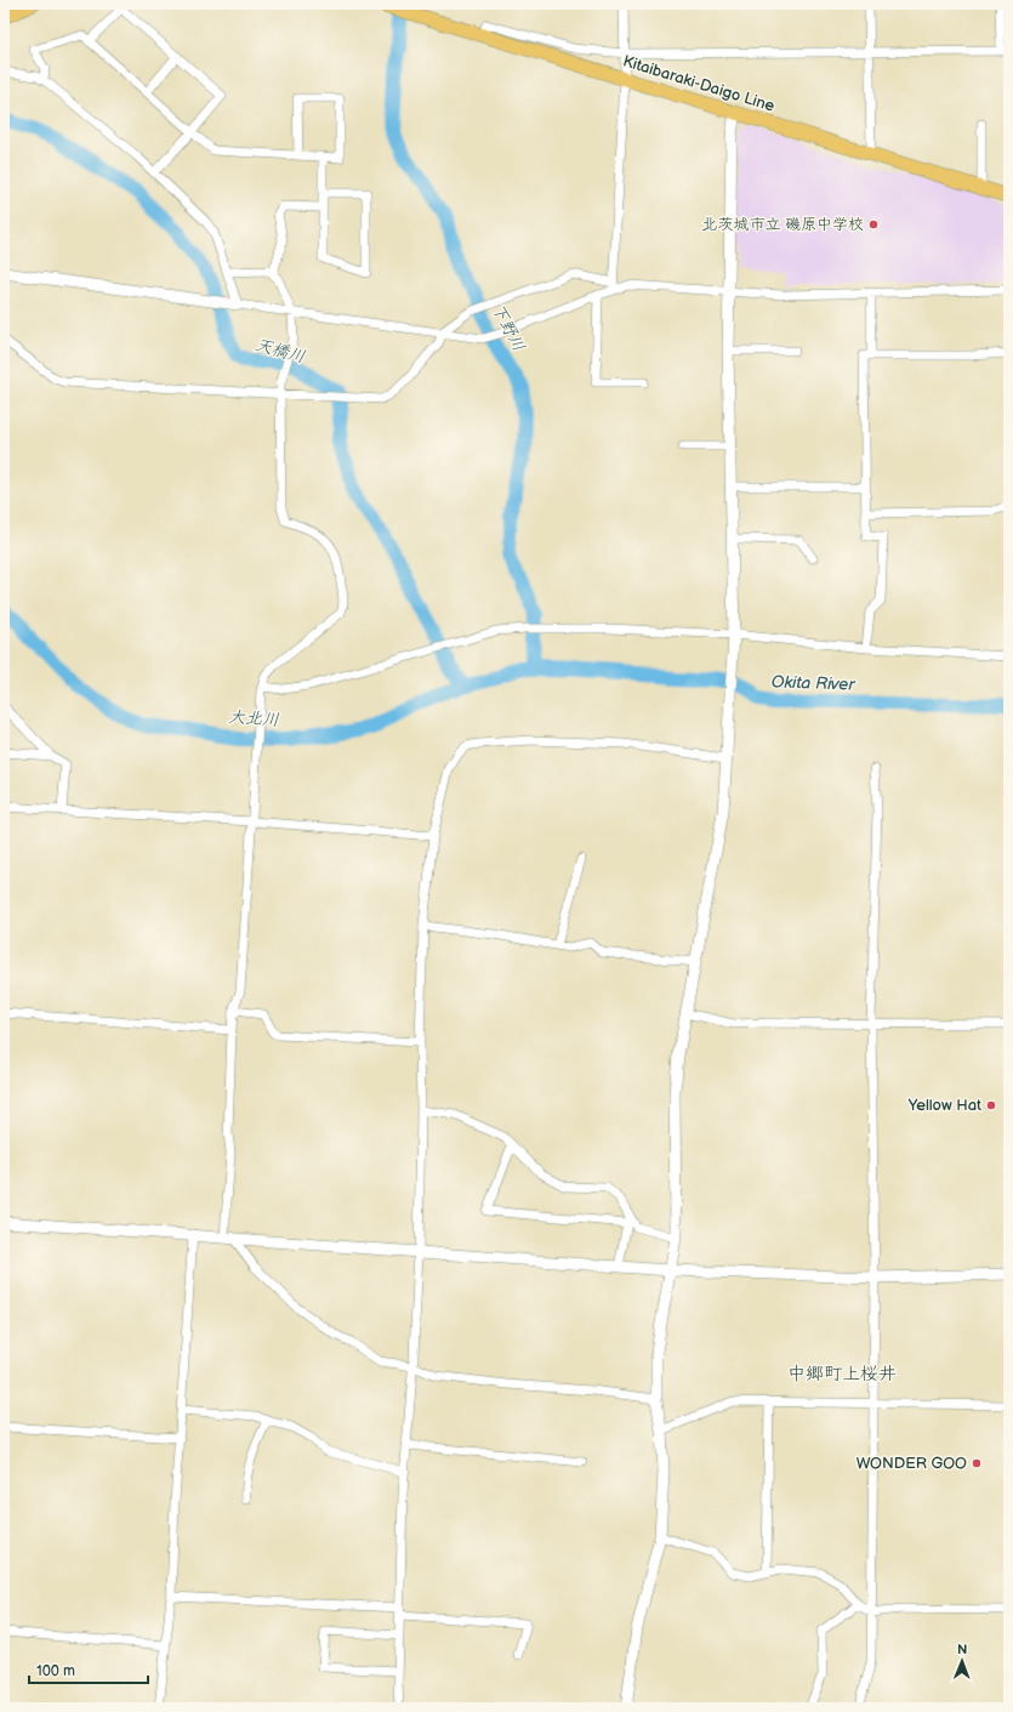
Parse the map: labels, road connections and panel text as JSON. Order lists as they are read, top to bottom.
{
  "streets": {
    "main road": ["Kitaibaraki-Daigo Line"]
  },
  "districts": ["中郷町上桜井"],
  "water": [
    "下野川",
    "天橋川",
    "Okita River",
    "大北川"
  ],
  "places": ["北茨城市立 磯原中学校", "Yellow Hat", "WONDER GOO"],
  "scale_bar": "100 m",
  "north": "top"
}
